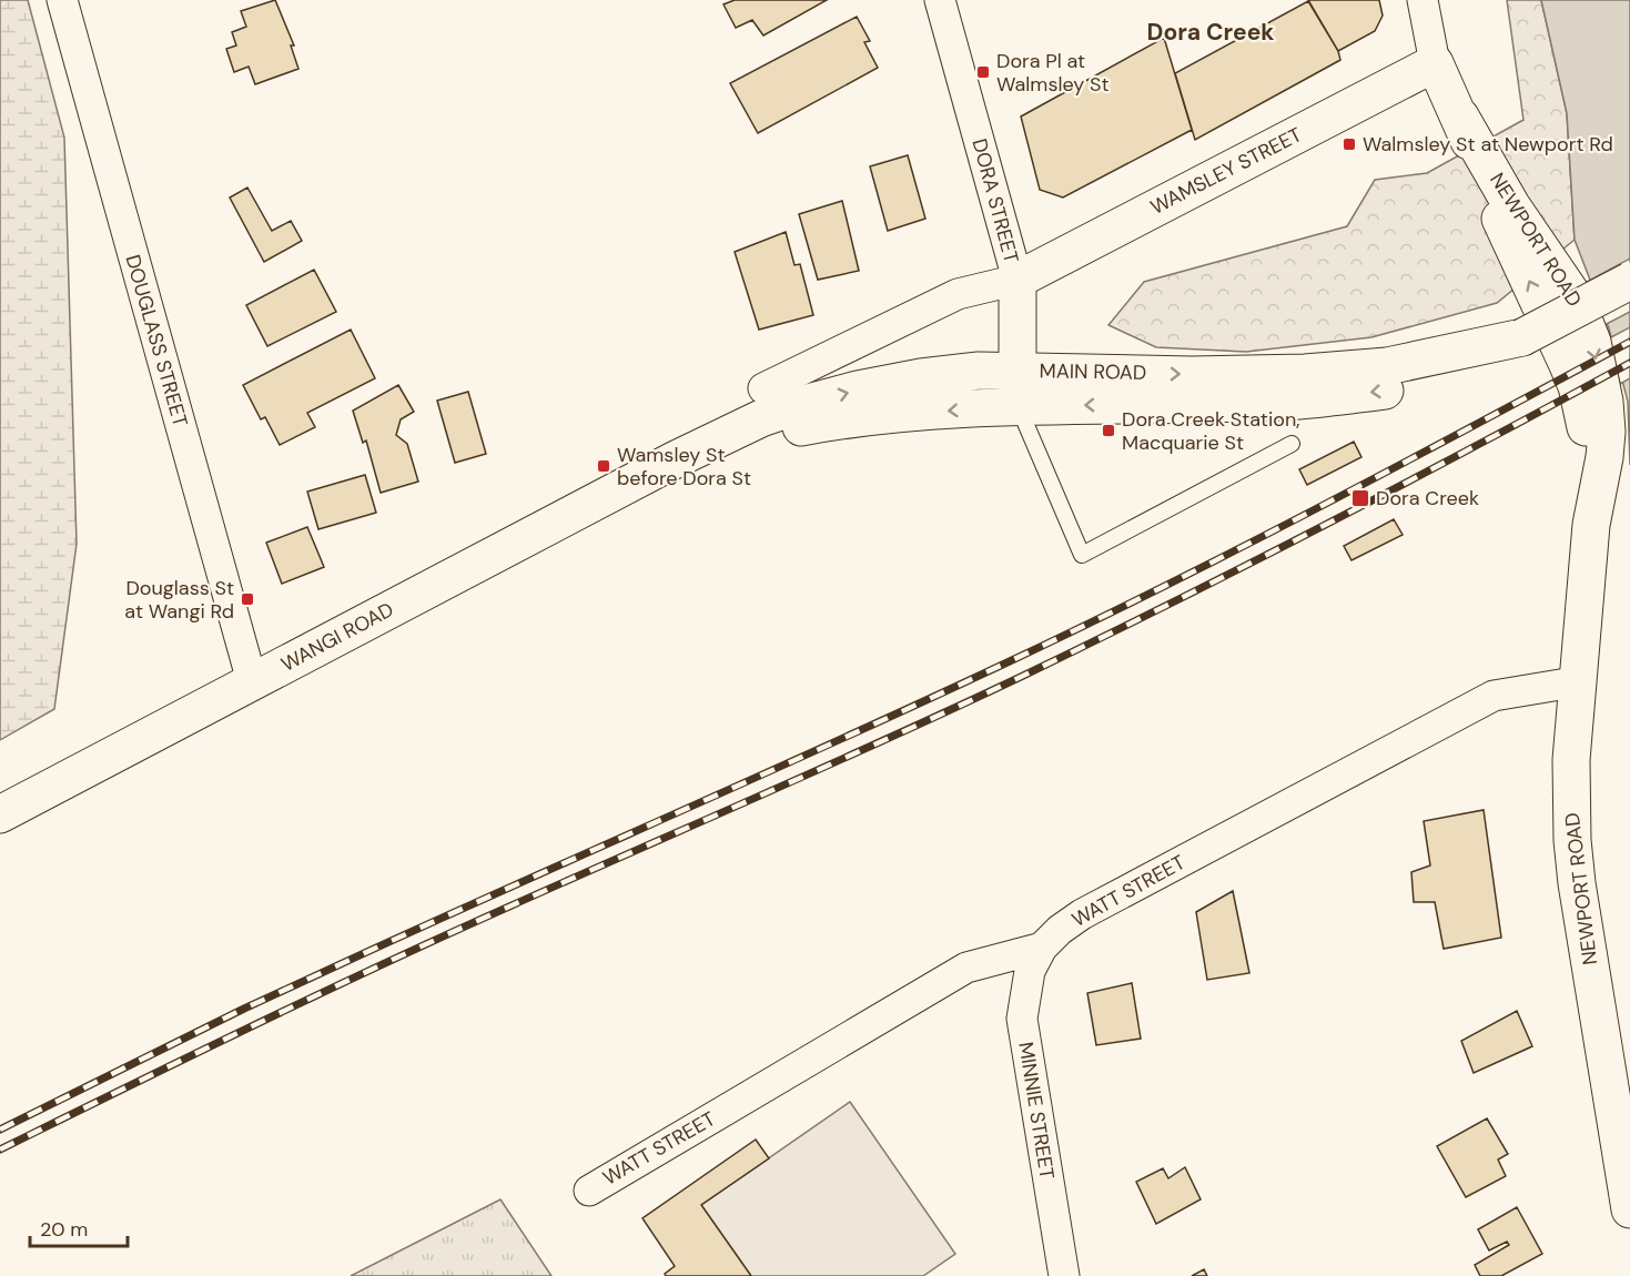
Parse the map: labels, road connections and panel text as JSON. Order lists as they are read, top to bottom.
{
  "streets": {
    "street": [
      "WAMSLEY STREET",
      "DORA STREET",
      "NEWPORT ROAD",
      "DOUGLASS STREET",
      "MAIN ROAD",
      "WANGI ROAD",
      "WATT STREET",
      "MINNIE STREET"
    ]
  },
  "crossings": [
    ["WAMSLEY STREET", "DORA STREET"],
    ["WAMSLEY STREET", "NEWPORT ROAD"],
    ["DORA STREET", "MAIN ROAD"],
    ["DORA STREET", "WANGI ROAD"],
    ["NEWPORT ROAD", "WATT STREET"],
    ["DOUGLASS STREET", "WANGI ROAD"],
    ["MAIN ROAD", "WANGI ROAD"],
    ["WATT STREET", "MINNIE STREET"]
  ],
  "districts": ["Dora Creek"],
  "places": {
    "transit": [
      "Dora Pl at Walmsley St",
      "Walmsley St at Newport Rd",
      "Dora Creek Station, Macquarie St",
      "Wamsley St before Dora St",
      "Dora Creek",
      "Douglass St at Wangi Rd"
    ]
  },
  "scale_bar": "20 m"
}
